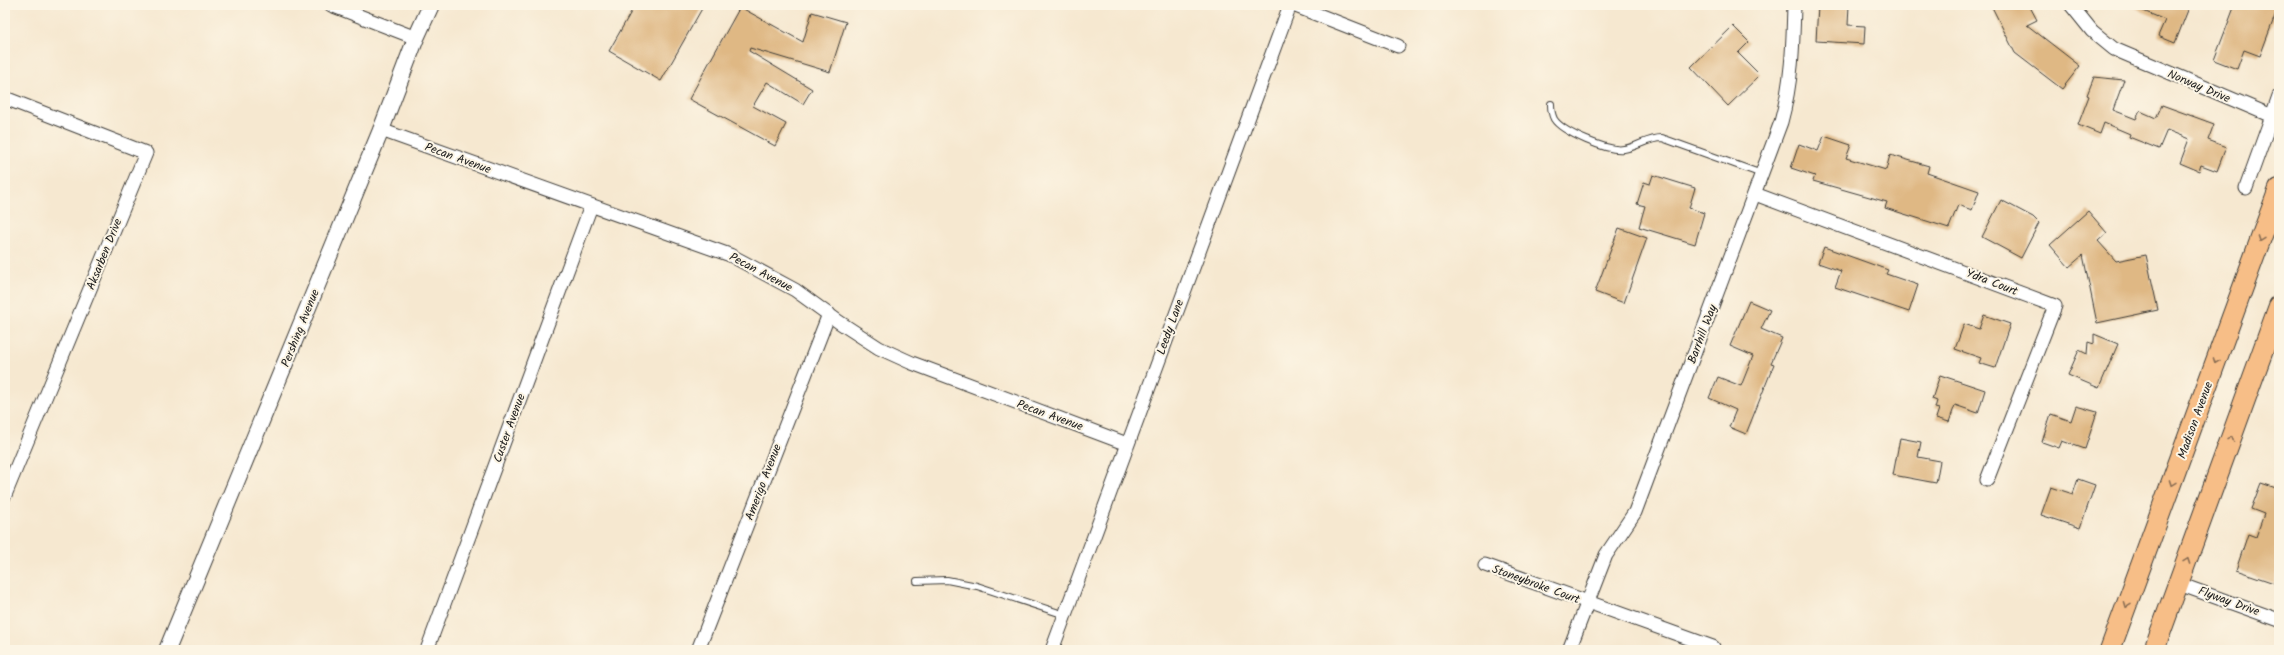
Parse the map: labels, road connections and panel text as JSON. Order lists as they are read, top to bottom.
{
  "streets": {
    "main road": ["Madison Avenue"],
    "street": [
      "Norway Drive",
      "Pecan Avenue",
      "Aksarben Drive",
      "Ydra Court",
      "Leedy Lane",
      "Pershing Avenue",
      "Barrhill Way",
      "Custer Avenue",
      "Amerigo Avenue",
      "Stoneybroke Court",
      "Flyway Drive"
    ]
  },
  "crossings": [
    ["Pecan Avenue", "Leedy Lane"],
    ["Pecan Avenue", "Pershing Avenue"],
    ["Pecan Avenue", "Custer Avenue"],
    ["Pecan Avenue", "Amerigo Avenue"],
    ["Ydra Court", "Barrhill Way"],
    ["Barrhill Way", "Stoneybroke Court"]
  ]
}
